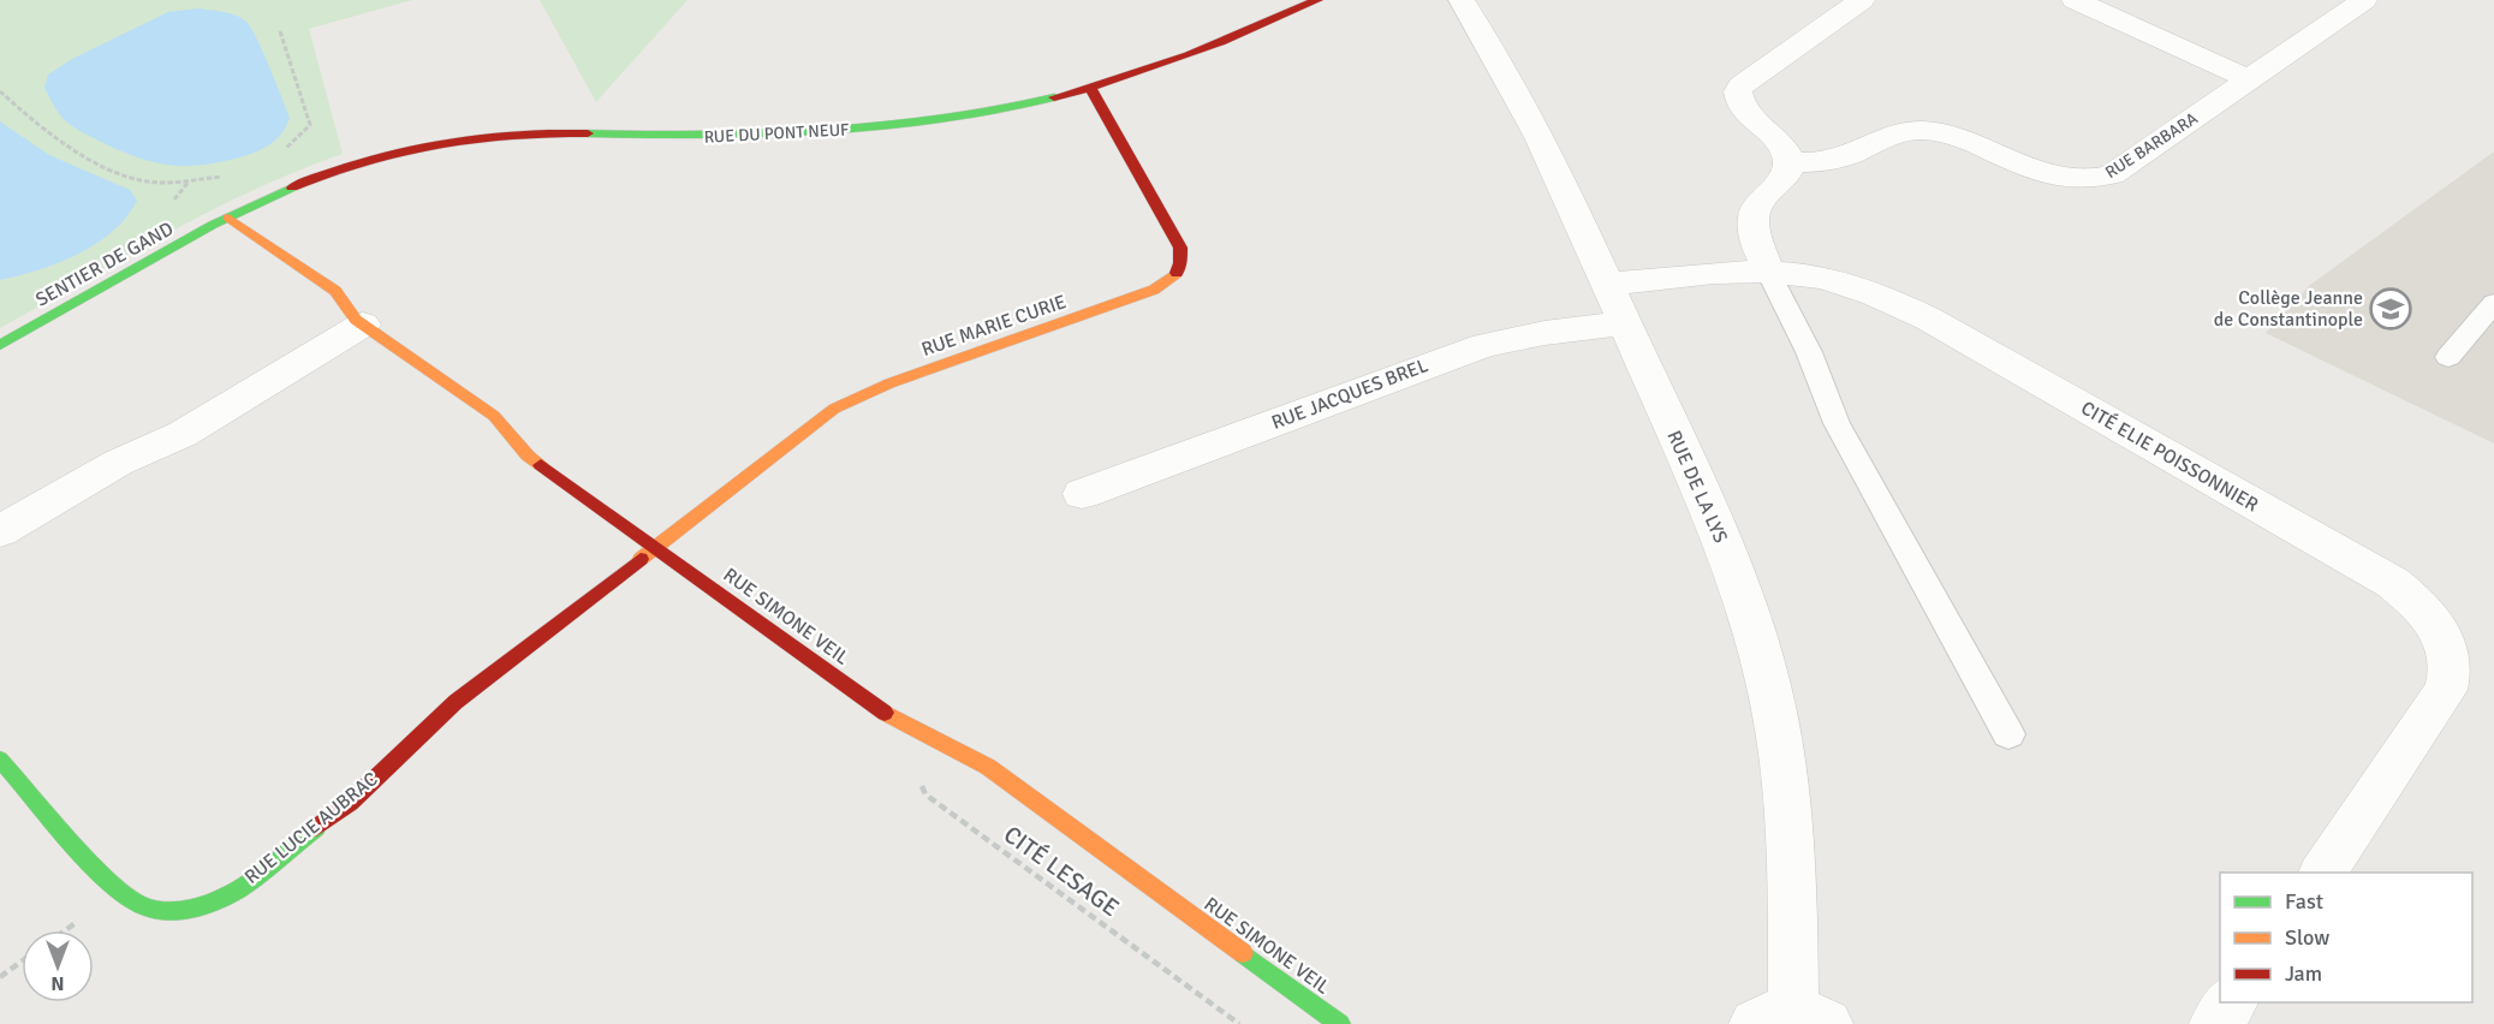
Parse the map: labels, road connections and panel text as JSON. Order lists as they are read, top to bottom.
{
  "streets": {
    "street": [
      "RUE DU PONT NEUF",
      "RUE BARBARA",
      "SENTIER DE GAND",
      "RUE MARIE CURIE",
      "RUE JACQUES BREL",
      "CITÉ ELIE POISSONNIER",
      "RUE DE LA LYS",
      "RUE SIMONE VEIL",
      "RUE LUCIE AUBRAC"
    ],
    "path": ["CITÉ LESAGE"]
  },
  "crossings": [
    ["RUE DU PONT NEUF", "SENTIER DE GAND"],
    ["RUE DU PONT NEUF", "RUE MARIE CURIE"],
    ["RUE DU PONT NEUF", "RUE SIMONE VEIL"],
    ["SENTIER DE GAND", "RUE SIMONE VEIL"],
    ["RUE MARIE CURIE", "RUE SIMONE VEIL"],
    ["RUE MARIE CURIE", "RUE LUCIE AUBRAC"],
    ["RUE JACQUES BREL", "RUE DE LA LYS"],
    ["CITÉ ELIE POISSONNIER", "RUE DE LA LYS"],
    ["RUE SIMONE VEIL", "RUE LUCIE AUBRAC"],
    ["RUE SIMONE VEIL", "CITÉ LESAGE"]
  ],
  "places": {
    "school or university": ["Collège Jeanne de Constantinople"]
  },
  "legend": ["Fast", "Slow", "Jam"],
  "north": "bottom"
}
